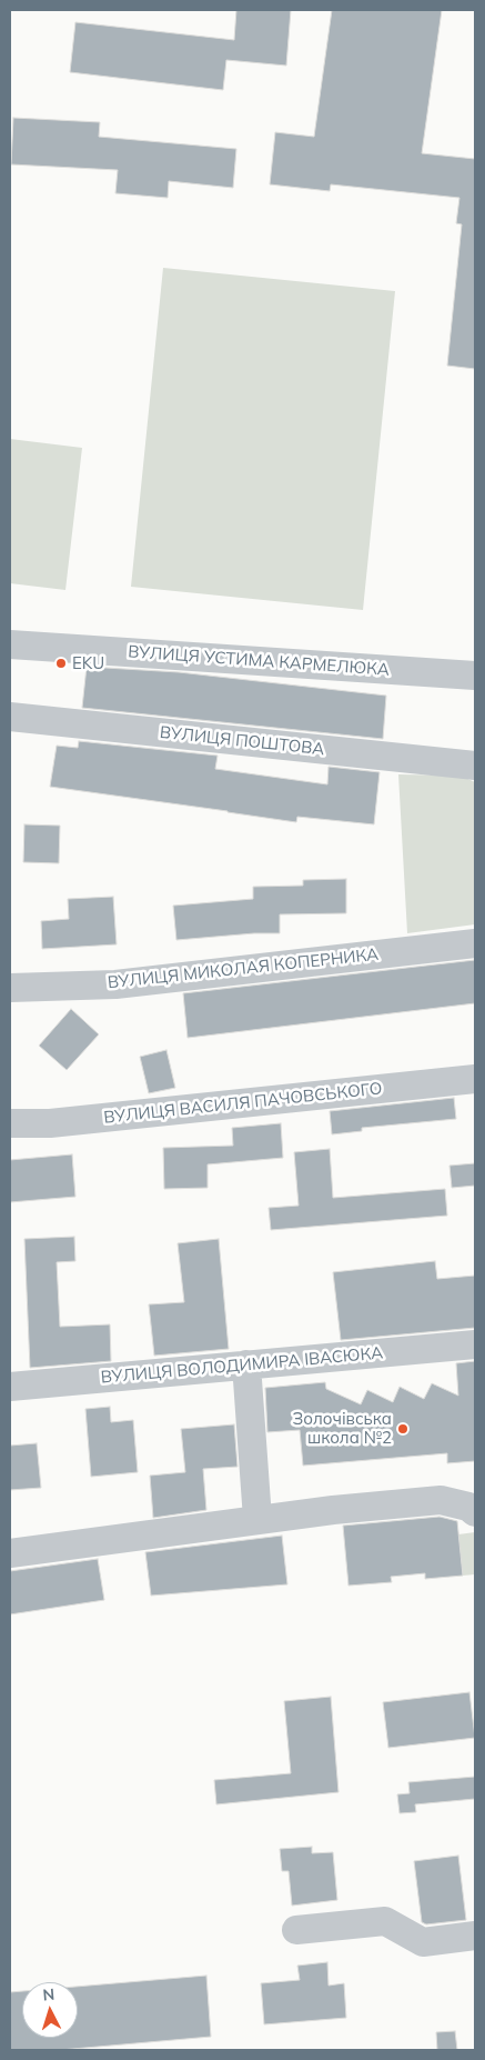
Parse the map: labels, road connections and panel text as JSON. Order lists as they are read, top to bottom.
{
  "streets": {
    "street": [
      "ВУЛИЦЯ УСТИМА КАРМЕЛЮКА",
      "ВУЛИЦЯ ПОШТОВА",
      "ВУЛИЦЯ МИКОЛАЯ КОПЕРНИКА",
      "ВУЛИЦЯ ВАСИЛЯ ПАЧОВСЬКОГО",
      "ВУЛИЦЯ ВОЛОДИМИРА ІВАСЮКА"
    ]
  },
  "places": ["EKU", "Золочівська школа №2"],
  "north": "top"
}
